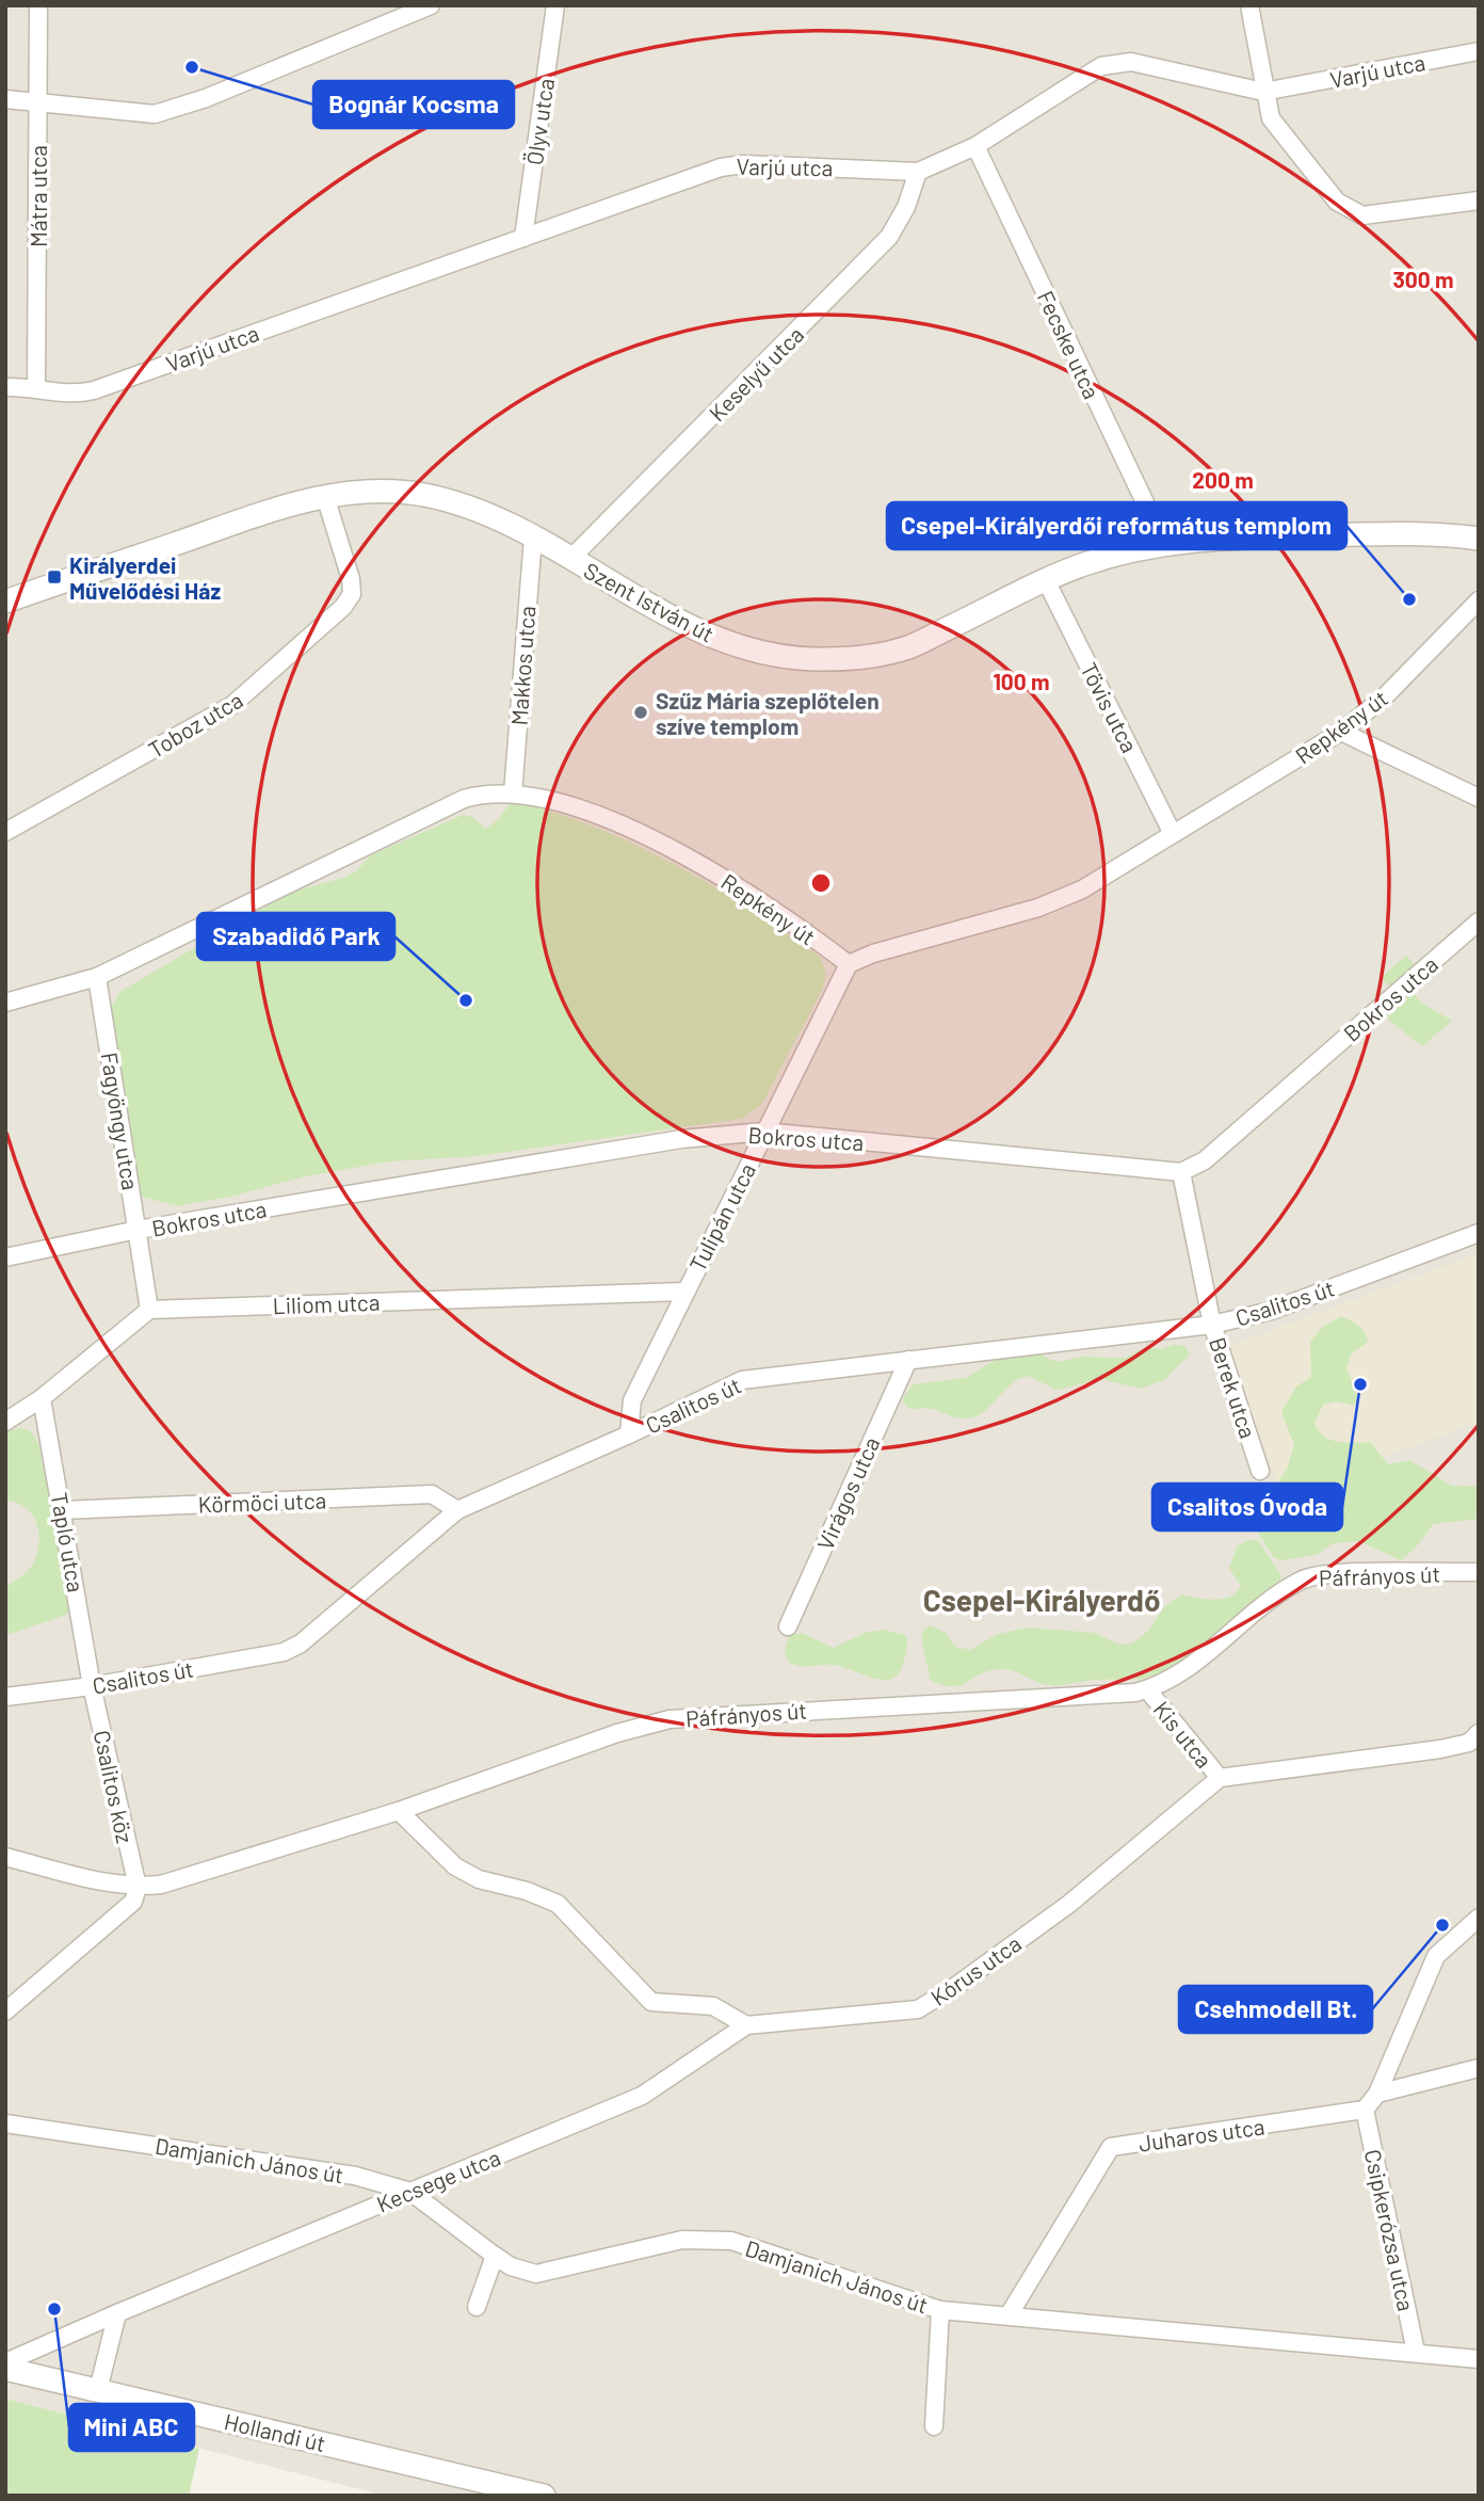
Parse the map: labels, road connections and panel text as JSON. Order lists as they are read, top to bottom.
{
  "streets": {
    "street": [
      "Varjú utca",
      "Ölyv utca",
      "Mátra utca",
      "Fecske utca",
      "Keselyű utca",
      "Szent István út",
      "Makkos utca",
      "Tövis utca",
      "Toboz utca",
      "Repkény út",
      "Bokros utca",
      "Fagyöngy utca",
      "Tulipán utca",
      "Csalitos út",
      "Liliom utca",
      "Berek utca",
      "Virágos utca",
      "Körmöci utca",
      "Tapló utca",
      "Páfrányos út",
      "Kis utca",
      "Csalitos köz",
      "Kórus utca",
      "Juharos utca",
      "Damjanich János út",
      "Kecsege utca",
      "Csipkerózsa utca",
      "Hollandi út"
    ]
  },
  "crossings": [
    ["Varjú utca", "Ölyv utca"],
    ["Varjú utca", "Mátra utca"],
    ["Varjú utca", "Fecske utca"],
    ["Varjú utca", "Keselyű utca"],
    ["Fecske utca", "Szent István út"],
    ["Keselyű utca", "Szent István út"],
    ["Szent István út", "Makkos utca"],
    ["Szent István út", "Tövis utca"],
    ["Szent István út", "Toboz utca"],
    ["Makkos utca", "Repkény út"],
    ["Tövis utca", "Repkény út"],
    ["Repkény út", "Fagyöngy utca"],
    ["Repkény út", "Tulipán utca"],
    ["Bokros utca", "Fagyöngy utca"],
    ["Bokros utca", "Tulipán utca"],
    ["Bokros utca", "Berek utca"],
    ["Fagyöngy utca", "Liliom utca"],
    ["Tulipán utca", "Csalitos út"],
    ["Tulipán utca", "Liliom utca"],
    ["Csalitos út", "Berek utca"],
    ["Csalitos út", "Virágos utca"],
    ["Csalitos út", "Körmöci utca"],
    ["Csalitos út", "Tapló utca"],
    ["Csalitos út", "Csalitos köz"],
    ["Körmöci utca", "Tapló utca"],
    ["Tapló utca", "Csalitos köz"],
    ["Páfrányos út", "Kis utca"],
    ["Páfrányos út", "Csalitos köz"],
    ["Kis utca", "Kórus utca"],
    ["Kórus utca", "Kecsege utca"],
    ["Juharos utca", "Damjanich János út"],
    ["Juharos utca", "Csipkerózsa utca"],
    ["Damjanich János út", "Kecsege utca"],
    ["Damjanich János út", "Csipkerózsa utca"]
  ],
  "districts": ["Csepel-Királyerdő"],
  "places": {
    "other": [
      "Bognár Kocsma",
      "Csepel-Királyerdői református templom",
      "Szűz Mária szeplőtelen szíve templom",
      "Szabadidő Park",
      "Csalitos Óvoda",
      "Csehmodell Bt.",
      "Mini ABC"
    ],
    "transit": ["Királyerdei Művelődési Ház"]
  },
  "rings": ["300 m", "200 m", "100 m"]
}
